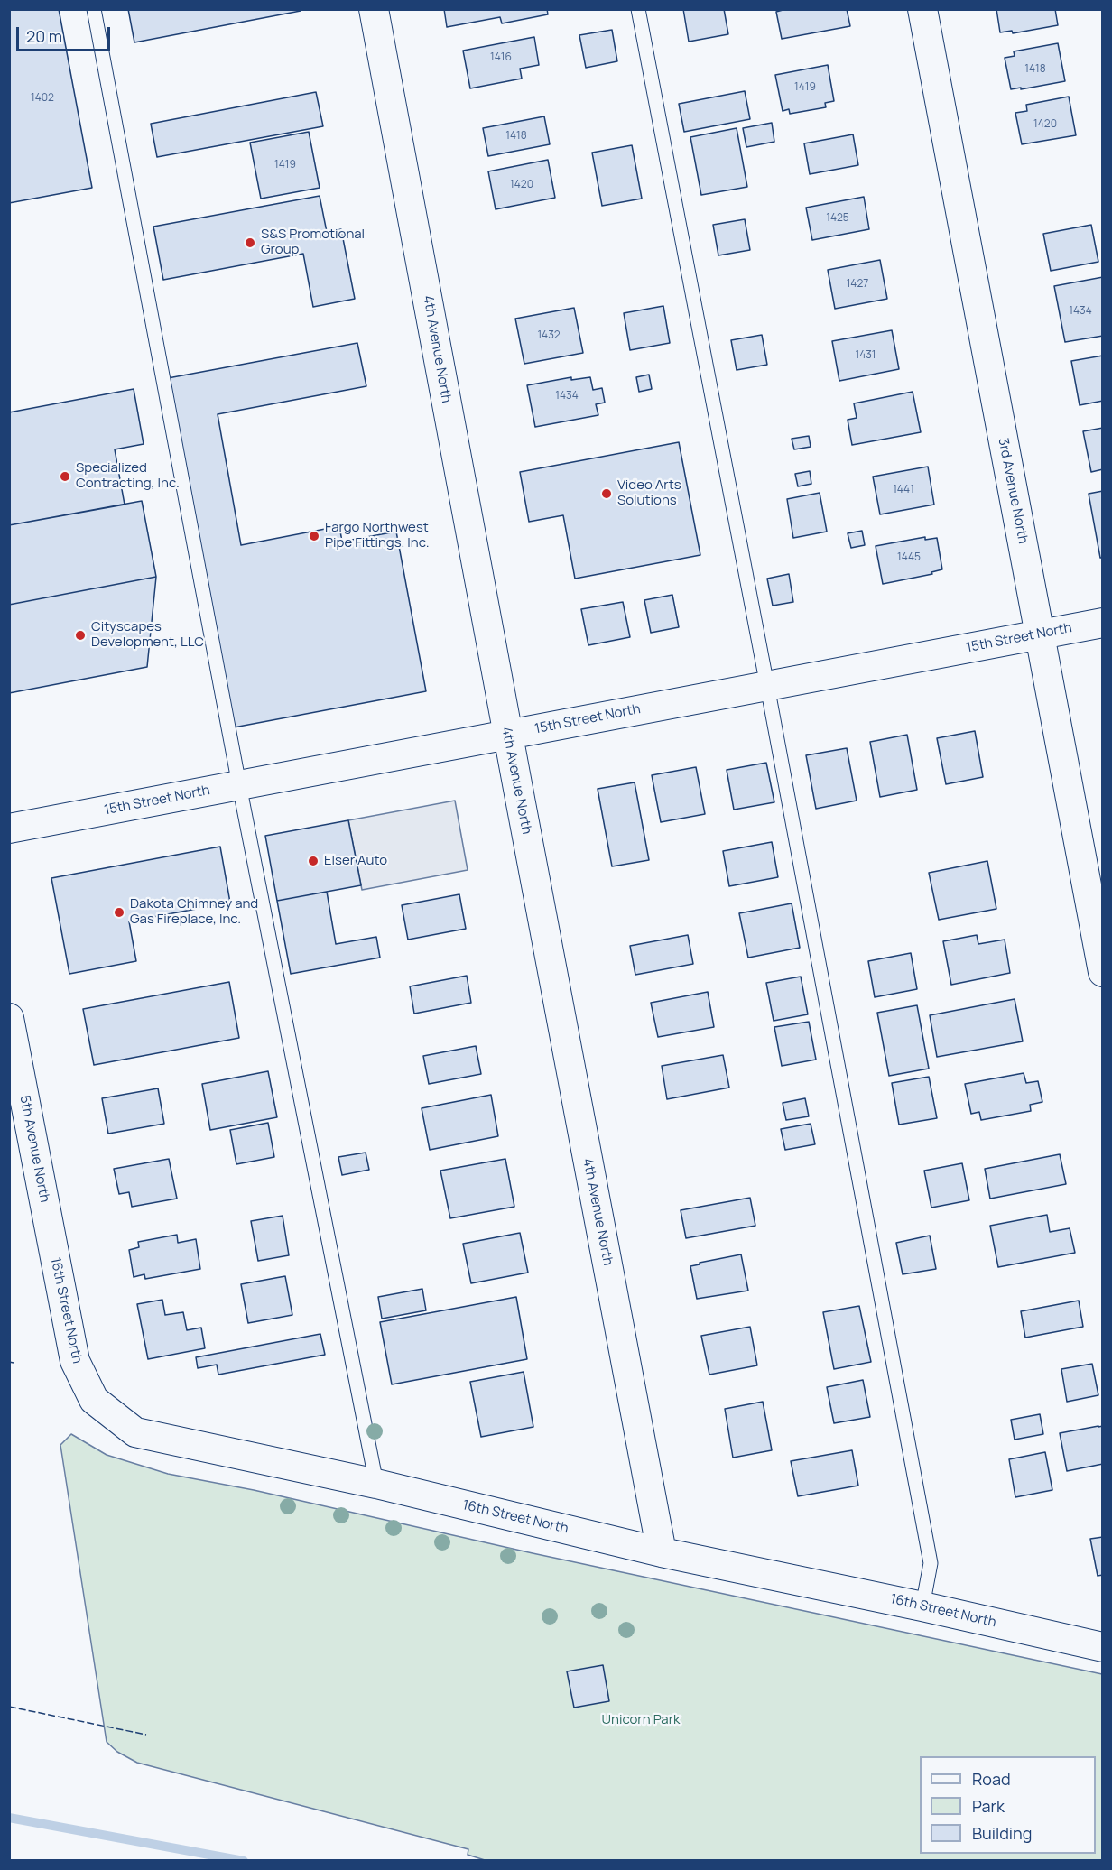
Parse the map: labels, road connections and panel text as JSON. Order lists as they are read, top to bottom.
{
  "streets": {
    "street": [
      "4th Avenue North",
      "3rd Avenue North",
      "15th Street North",
      "5th Avenue North",
      "16th Street North"
    ]
  },
  "crossings": [
    ["4th Avenue North", "15th Street North"],
    ["4th Avenue North", "16th Street North"],
    ["3rd Avenue North", "15th Street North"],
    ["5th Avenue North", "16th Street North"]
  ],
  "parks": ["Unicorn Park"],
  "places": [
    "S&S Promotional Group",
    "Specialized Contracting, Inc.",
    "Video Arts Solutions",
    "Fargo Northwest Pipe Fittings. Inc.",
    "Cityscapes Development, LLC",
    "Elser Auto",
    "Dakota Chimney and Gas Fireplace, Inc."
  ],
  "house_numbers": [
    "1416",
    "1418",
    "1419",
    "1402",
    "1420",
    "1418",
    "1419",
    "1420",
    "1425",
    "1427",
    "1434",
    "1432",
    "1431",
    "1434",
    "1441",
    "1445"
  ],
  "legend": ["Road", "Park", "Building"],
  "scale_bar": "20 m"
}
